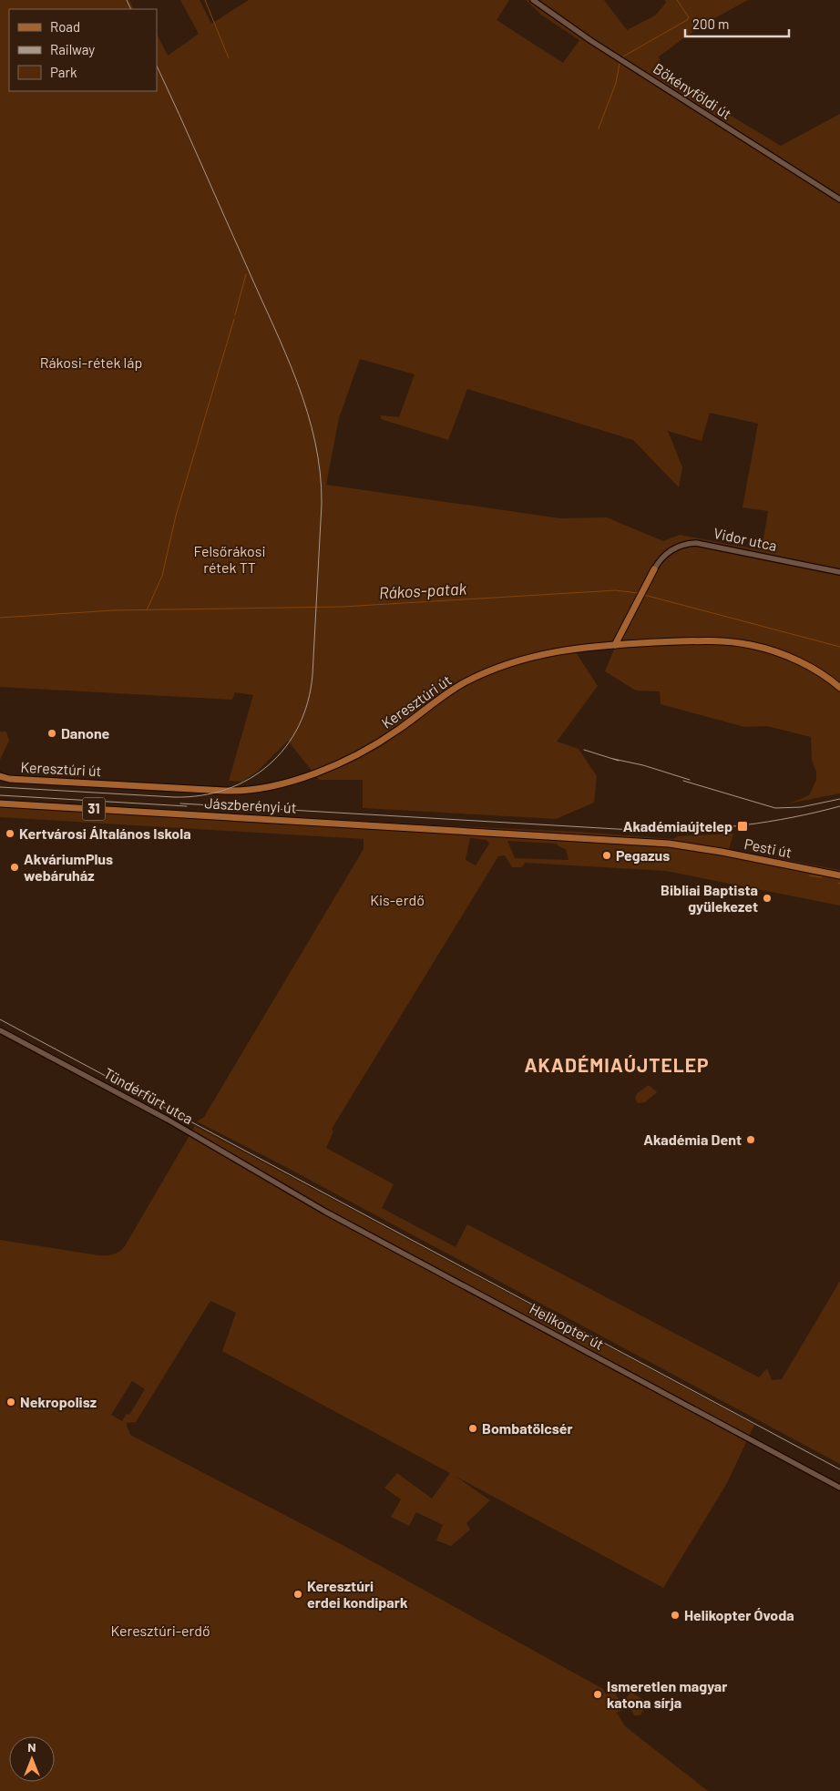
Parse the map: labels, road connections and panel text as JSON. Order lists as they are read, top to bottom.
{
  "streets": {
    "main road": [
      "Keresztúri út",
      "Jászberényi út",
      "31",
      "Pesti út"
    ],
    "street": [
      "Bökényföldi út",
      "Vidor utca",
      "Tündérfürt utca",
      "Helikopter út"
    ]
  },
  "crossings": [
    ["Jászberényi út", "Pesti út"],
    ["Tündérfürt utca", "Helikopter út"]
  ],
  "districts": ["AKADÉMIAÚJTELEP"],
  "water": ["Rákos-patak"],
  "parks": [
    "Rákosi-rétek láp",
    "Felsőrákosi rétek TT",
    "Kis-erdő",
    "Keresztúri-erdő"
  ],
  "places": {
    "other": [
      "Danone",
      "Kertvárosi Általános Iskola",
      "Pegazus",
      "AkváriumPlus webáruház",
      "Bibliai Baptista gyülekezet",
      "Akadémia Dent",
      "Nekropolisz",
      "Bombatölcsér",
      "Keresztúri erdei kondipark",
      "Helikopter Óvoda",
      "Ismeretlen magyar katona sírja"
    ],
    "transit": ["Akadémiaújtelep"]
  },
  "legend": ["Road", "Railway", "Park"],
  "scale_bar": "200 m",
  "north": "top"
}
